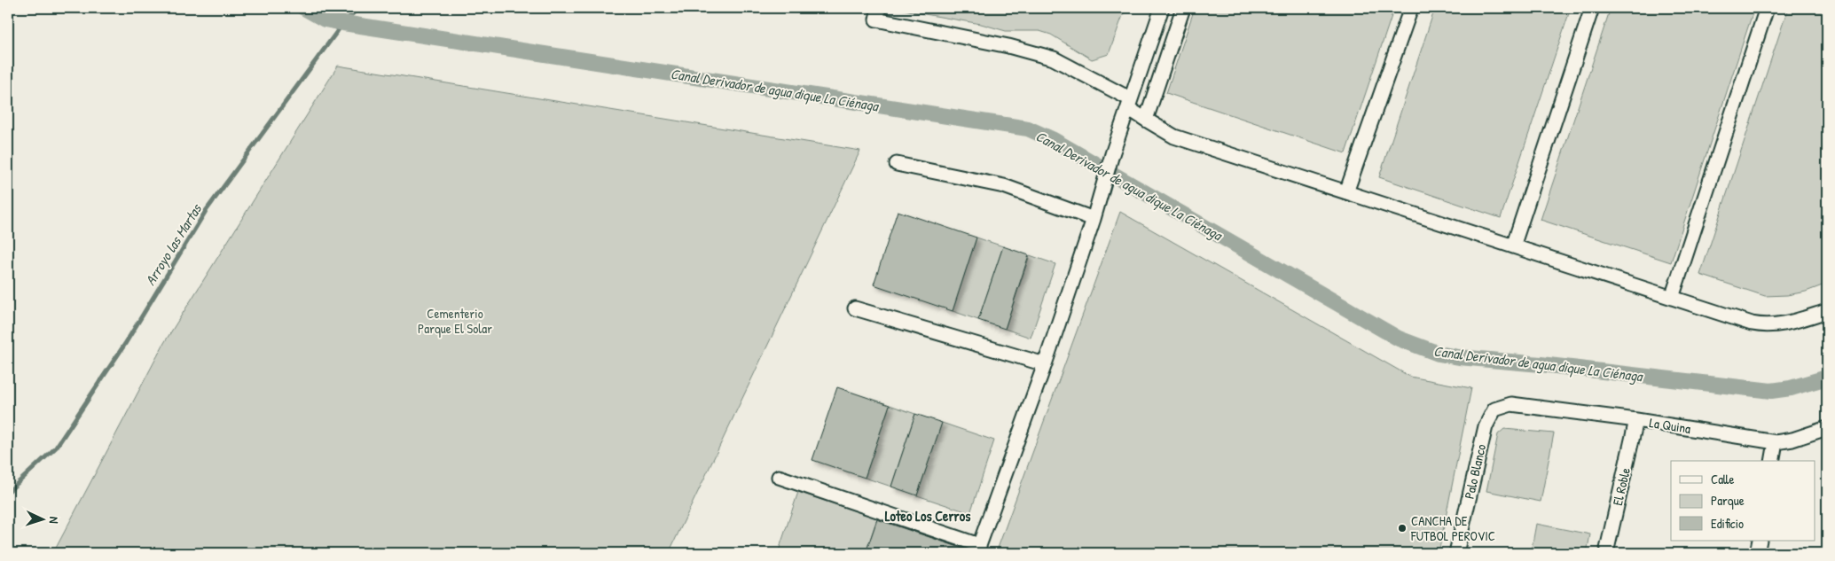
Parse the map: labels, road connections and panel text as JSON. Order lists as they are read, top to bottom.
{
  "streets": {
    "street": ["La Quina", "Palo Blanco", "El Roble"]
  },
  "crossings": [
    ["La Quina", "Palo Blanco"],
    ["La Quina", "El Roble"]
  ],
  "districts": ["Loteo Los Cerros"],
  "water": ["Canal Derivador de agua dique La Ciénaga", "Arroyo las Martas"],
  "parks": ["Cementerio Parque El Solar"],
  "places": ["CANCHA DE FUTBOL PEROVIC"],
  "legend": ["Calle", "Parque", "Edificio"],
  "north": "right"
}
